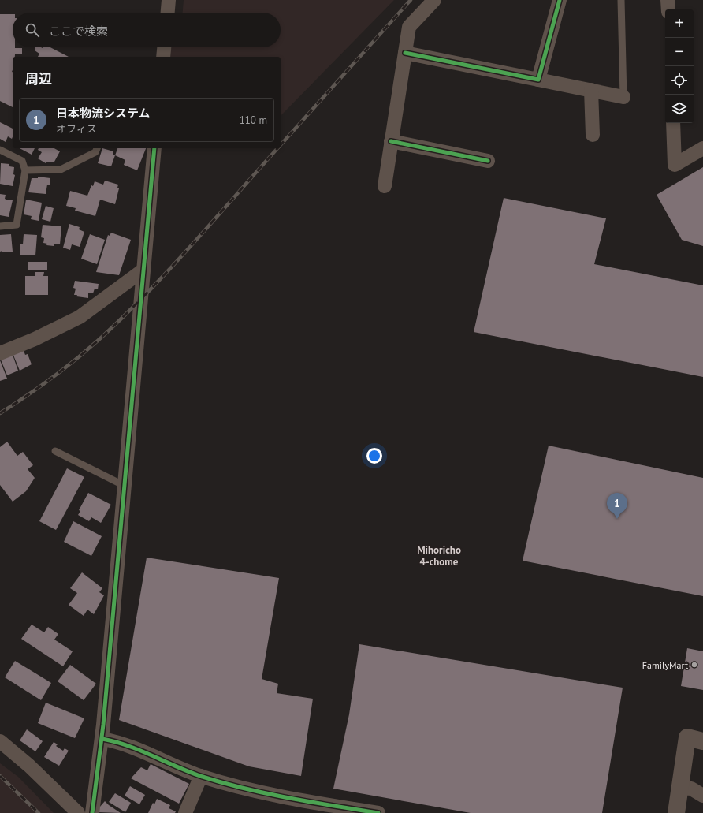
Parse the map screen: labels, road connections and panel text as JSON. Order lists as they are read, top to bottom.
{
  "districts": ["Mihoricho 4-chome"],
  "places": ["FamilyMart"],
  "page": {
    "map_buttons": ["+", "−"],
    "search": "ここで検索",
    "heading": "周辺",
    "list": [
      {
        "mark": "1",
        "name": "日本物流システム",
        "note": "オフィス",
        "value": "110 m"
      }
    ],
    "pins": "1"
  }
}
